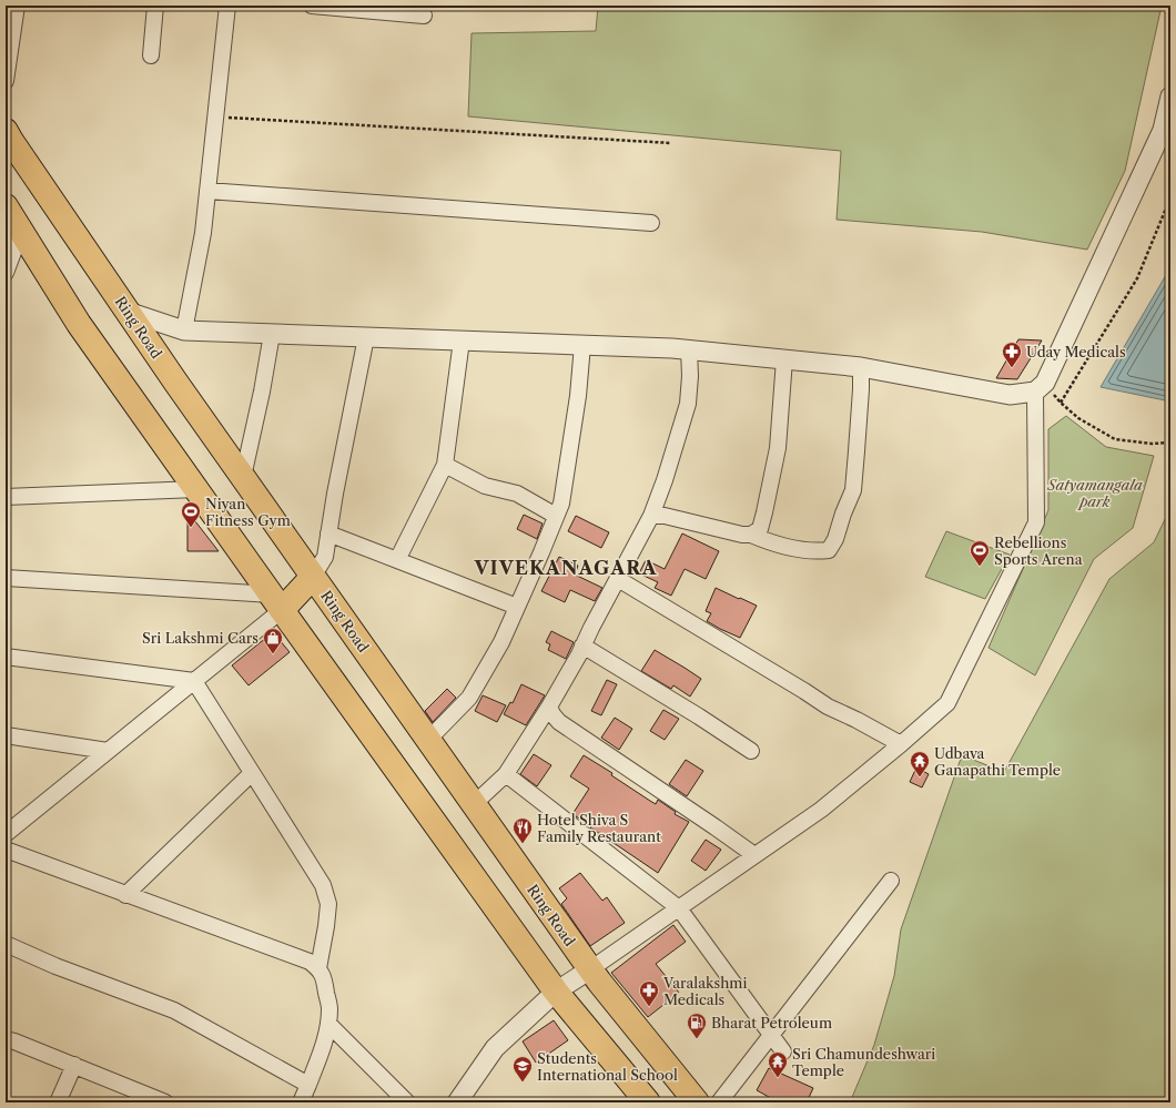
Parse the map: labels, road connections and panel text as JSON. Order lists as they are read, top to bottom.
{
  "streets": {
    "main road": ["Ring Road"]
  },
  "districts": ["VIVEKANAGARA"],
  "parks": ["Satyamangala park"],
  "places": {
    "pharmacy": ["Uday Medicals", "Varalakshmi Medicals"],
    "sports": ["Niyan Fitness Gym", "Rebellions Sports Arena"],
    "shop": ["Sri Lakshmi Cars"],
    "temple": ["Udbava Ganapathi Temple", "Sri Chamundeshwari Temple"],
    "restaurant": ["Hotel Shiva S Family Restaurant"],
    "fuel station": ["Bharat Petroleum"],
    "school or university": ["Students International School"]
  }
}
